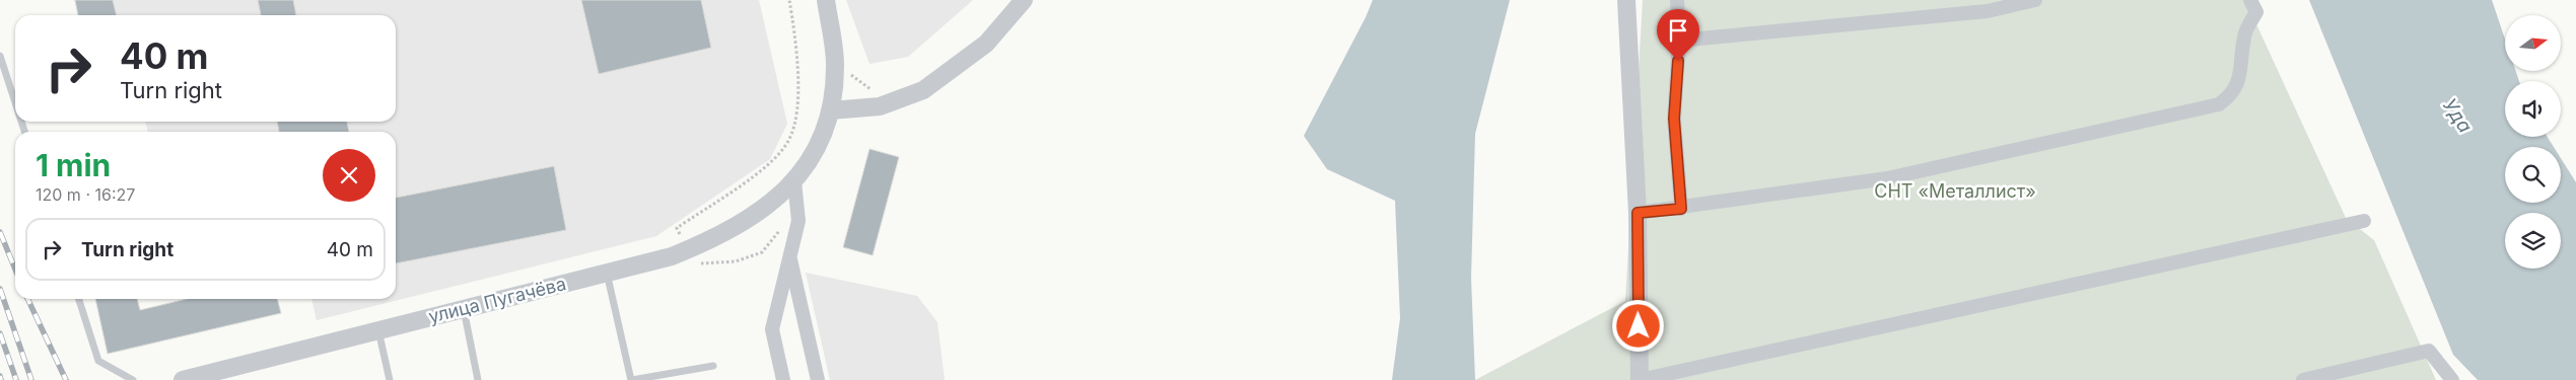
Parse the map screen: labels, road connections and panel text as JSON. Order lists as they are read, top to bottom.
{
  "streets": {
    "street": ["улица Пугачёва"]
  },
  "water": ["Уда"],
  "parks": ["СНТ «Металлист»"],
  "north": "right",
  "page": {
    "turn": ["40 m", "Turn right"],
    "heading": ["1 min", "120 m · 16:27"],
    "list": [
      {
        "name": "Turn right",
        "value": "40 m"
      }
    ]
  }
}
